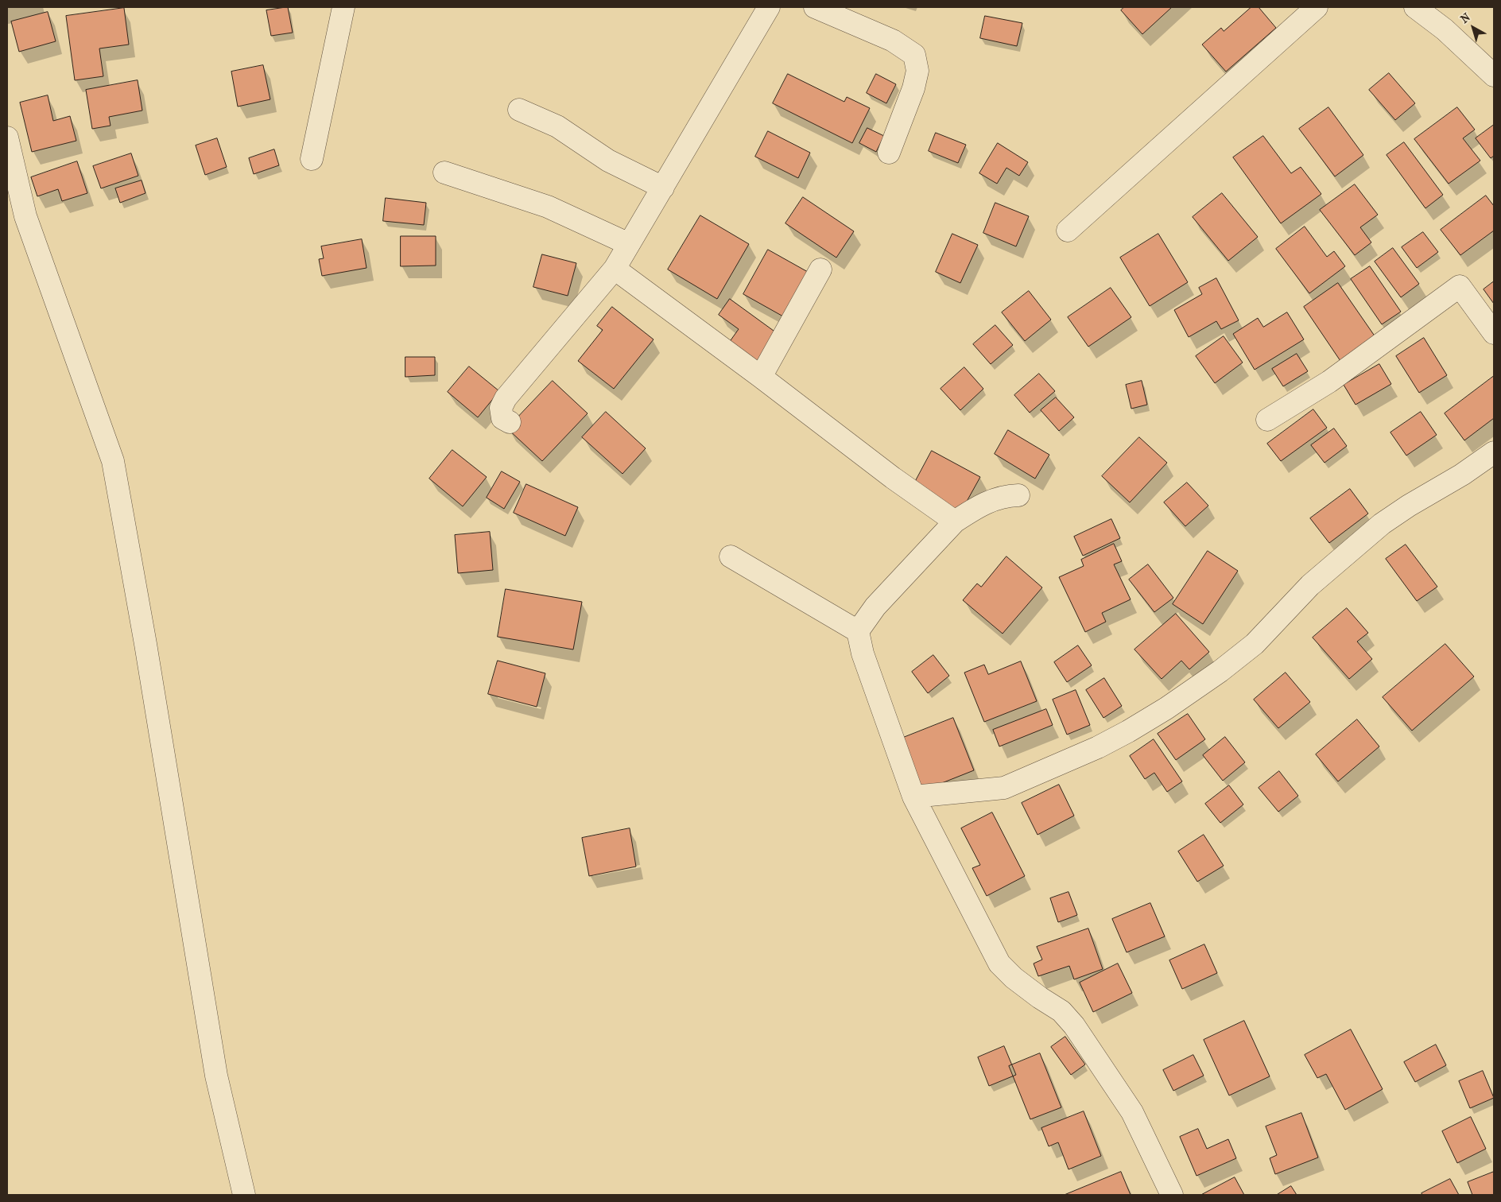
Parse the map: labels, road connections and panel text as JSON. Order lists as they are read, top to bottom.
{
  "north": "top left"
}
